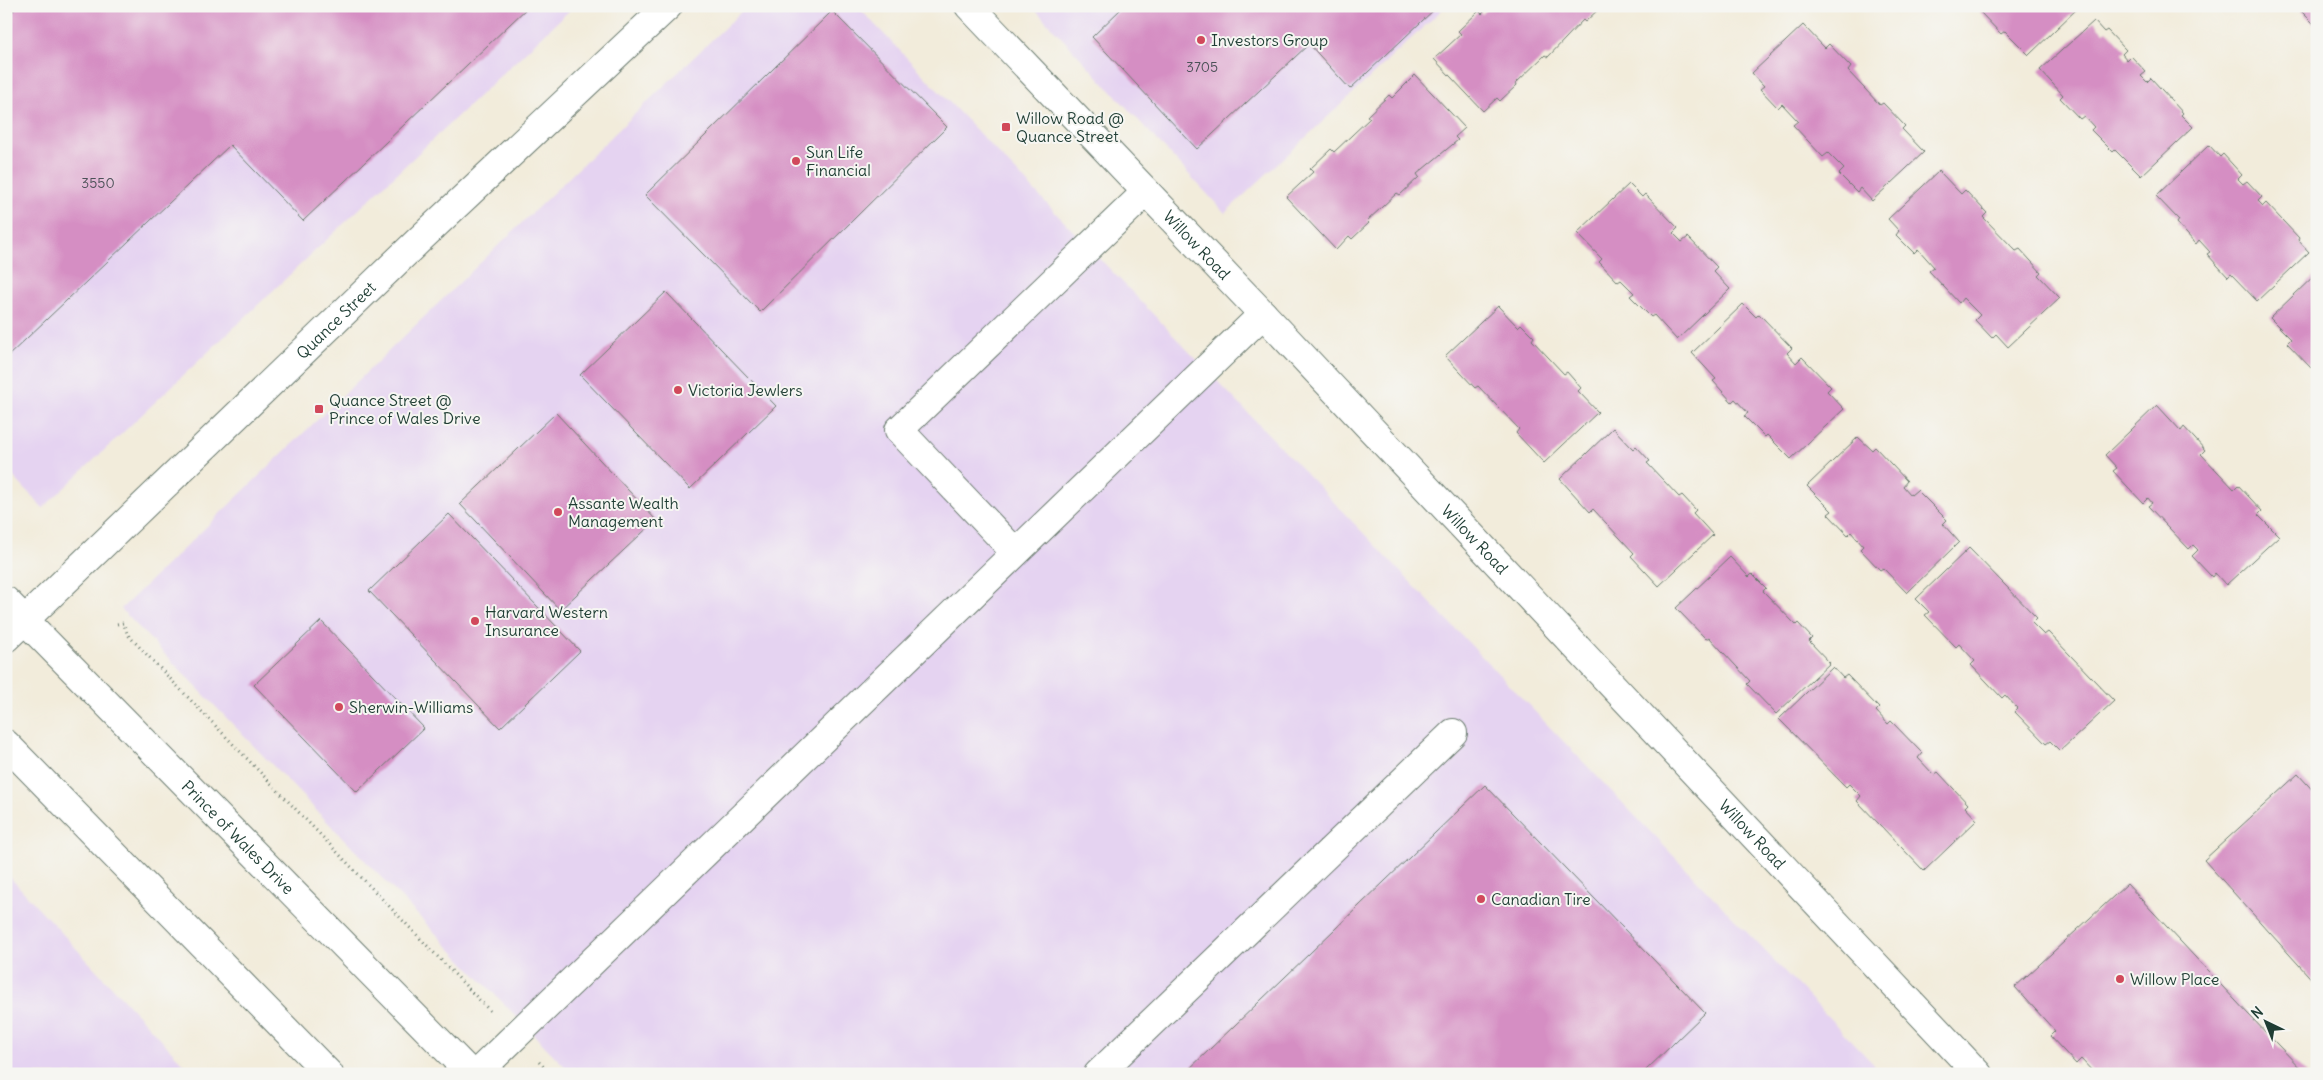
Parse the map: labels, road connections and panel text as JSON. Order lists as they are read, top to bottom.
{
  "streets": {
    "street": ["Willow Road", "Quance Street", "Prince of Wales Drive"]
  },
  "crossings": [
    ["Quance Street", "Prince of Wales Drive"]
  ],
  "places": {
    "other": [
      "Investors Group",
      "Sun Life Financial",
      "Victoria Jewlers",
      "Assante Wealth Management",
      "Harvard Western Insurance",
      "Sherwin-Williams",
      "Canadian Tire",
      "Willow Place"
    ],
    "transit": ["Willow Road @ Quance Street", "Quance Street @ Prince of Wales Drive"]
  },
  "house_numbers": ["3705", "3550"],
  "north": "top left"
}
